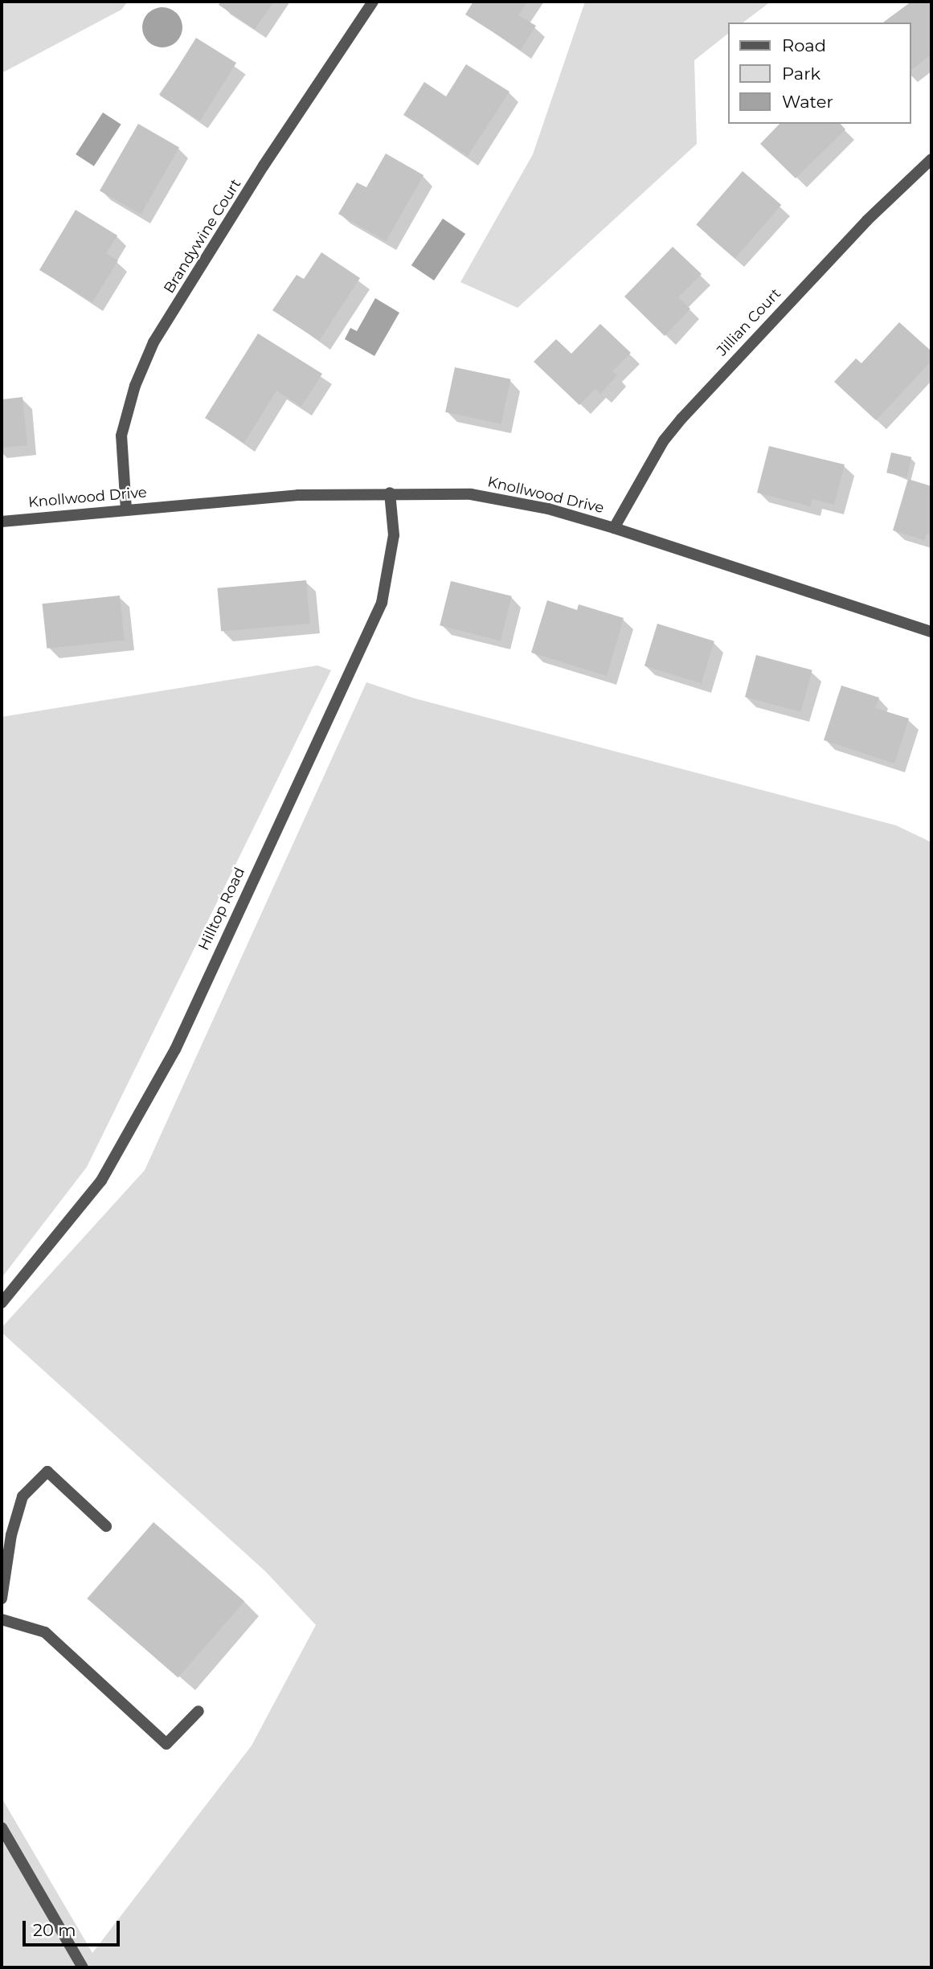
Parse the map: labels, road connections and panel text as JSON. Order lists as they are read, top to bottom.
{
  "streets": {
    "street": [
      "Brandywine Court",
      "Jillian Court",
      "Knollwood Drive",
      "Hilltop Road"
    ]
  },
  "crossings": [
    ["Brandywine Court", "Knollwood Drive"],
    ["Jillian Court", "Knollwood Drive"],
    ["Knollwood Drive", "Hilltop Road"]
  ],
  "legend": ["Road", "Park", "Water"],
  "scale_bar": "20 m"
}
